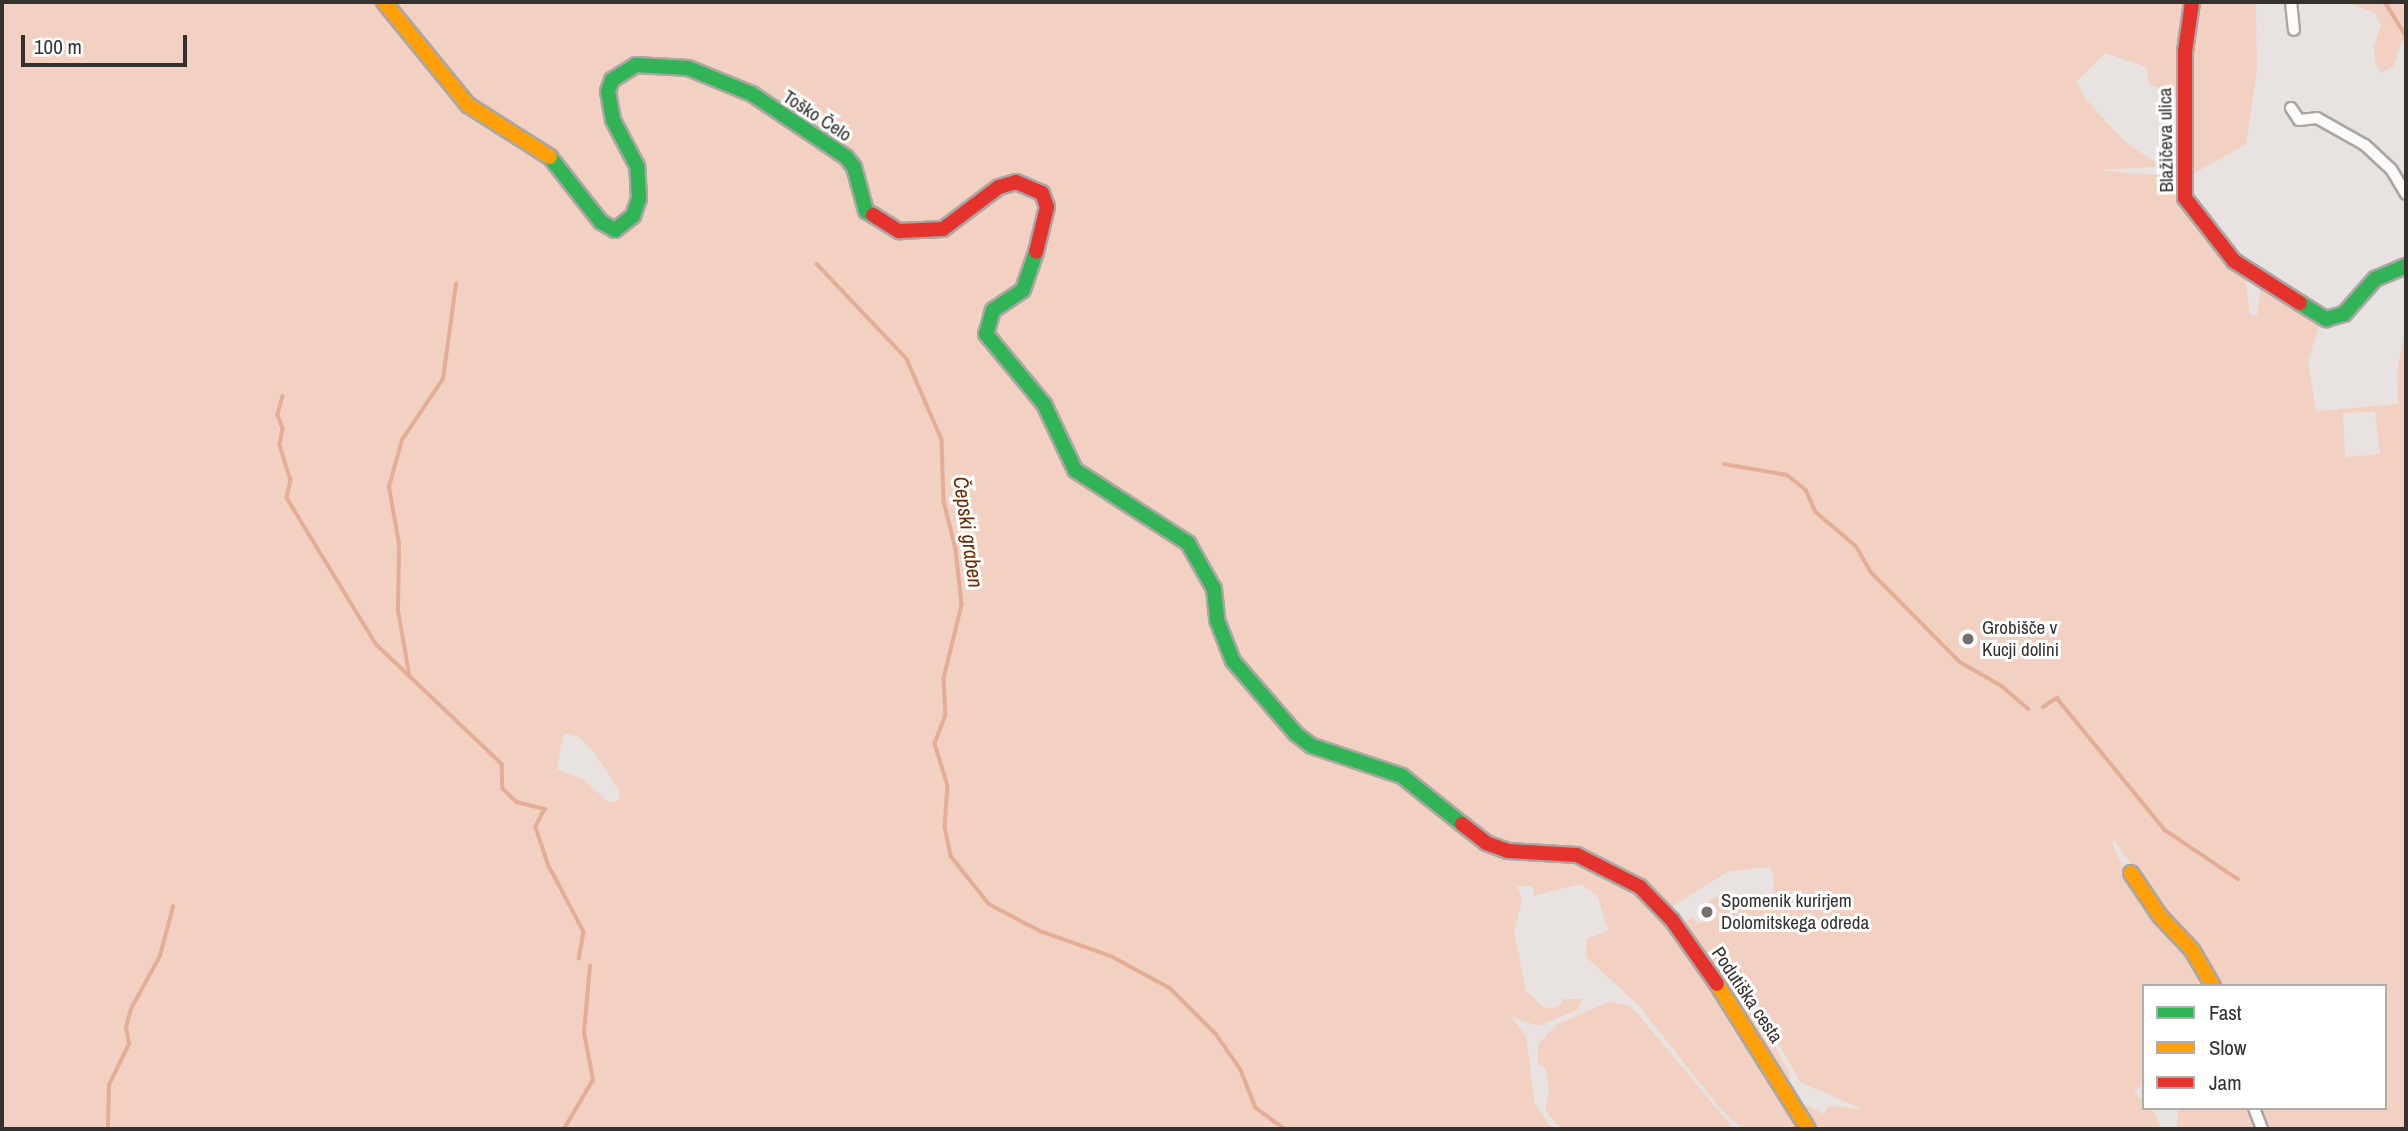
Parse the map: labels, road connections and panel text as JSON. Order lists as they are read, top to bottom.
{
  "streets": {
    "street": ["Toško Čelo", "Blažičeva ulica", "Podutiška cesta"]
  },
  "crossings": [
    ["Toško Čelo", "Podutiška cesta"]
  ],
  "water": ["Čepski graben"],
  "places": ["Grobišče v Kucji dolini", "Spomenik kurirjem Dolomitskega odreda"],
  "legend": ["Fast", "Slow", "Jam"],
  "scale_bar": "100 m"
}
